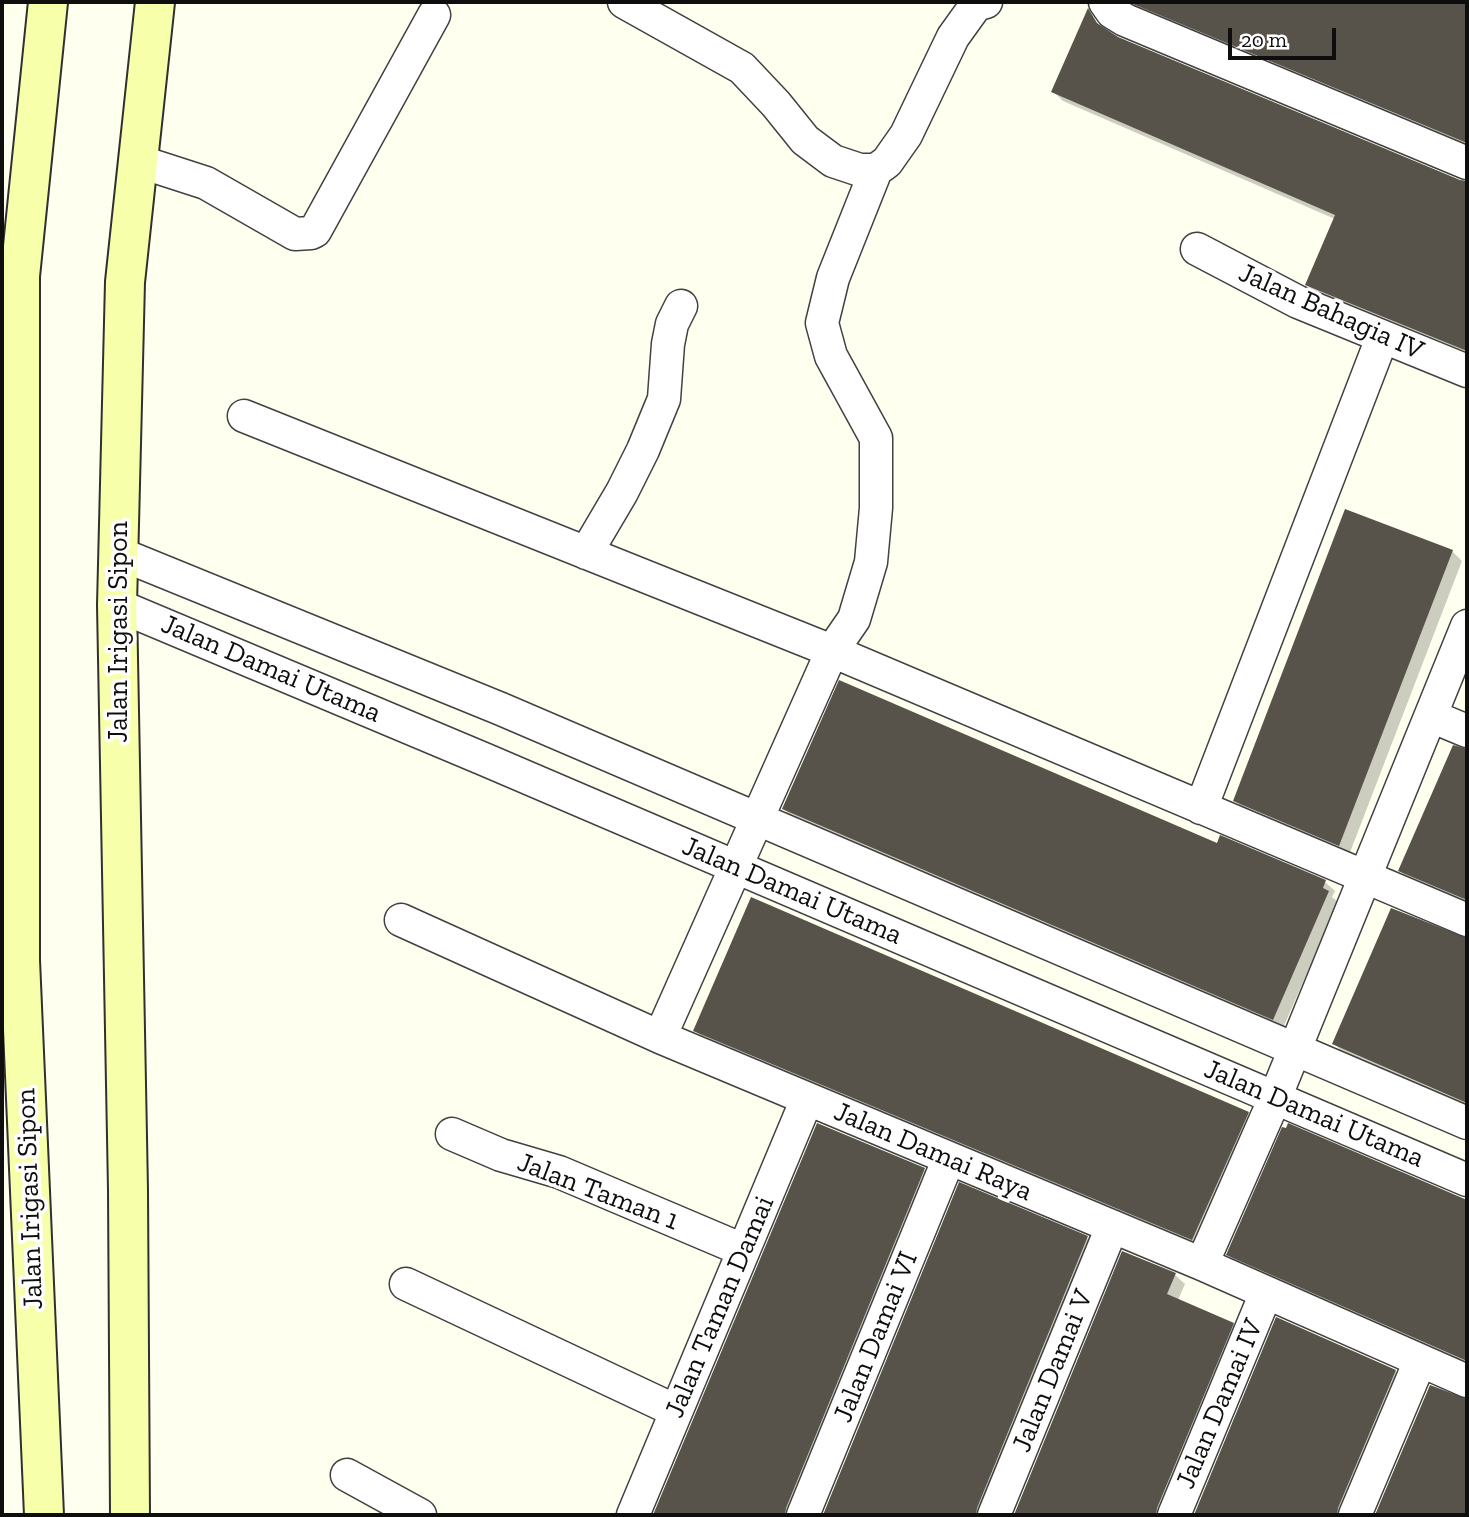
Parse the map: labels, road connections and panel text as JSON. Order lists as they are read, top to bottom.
{
  "streets": {
    "street": [
      "Jalan Bahagia IV",
      "Jalan Irigasi Sipon",
      "Jalan Damai Utama",
      "Jalan Damai Raya",
      "Jalan Taman 1",
      "Jalan Taman Damai",
      "Jalan Damai VI",
      "Jalan Damai V",
      "Jalan Damai IV"
    ]
  },
  "crossings": [
    ["Jalan Irigasi Sipon", "Jalan Damai Utama"],
    ["Jalan Damai Raya", "Jalan Taman Damai"],
    ["Jalan Damai Raya", "Jalan Damai VI"],
    ["Jalan Damai Raya", "Jalan Damai V"],
    ["Jalan Damai Raya", "Jalan Damai IV"],
    ["Jalan Taman 1", "Jalan Taman Damai"]
  ],
  "scale_bar": "20 m"
}
